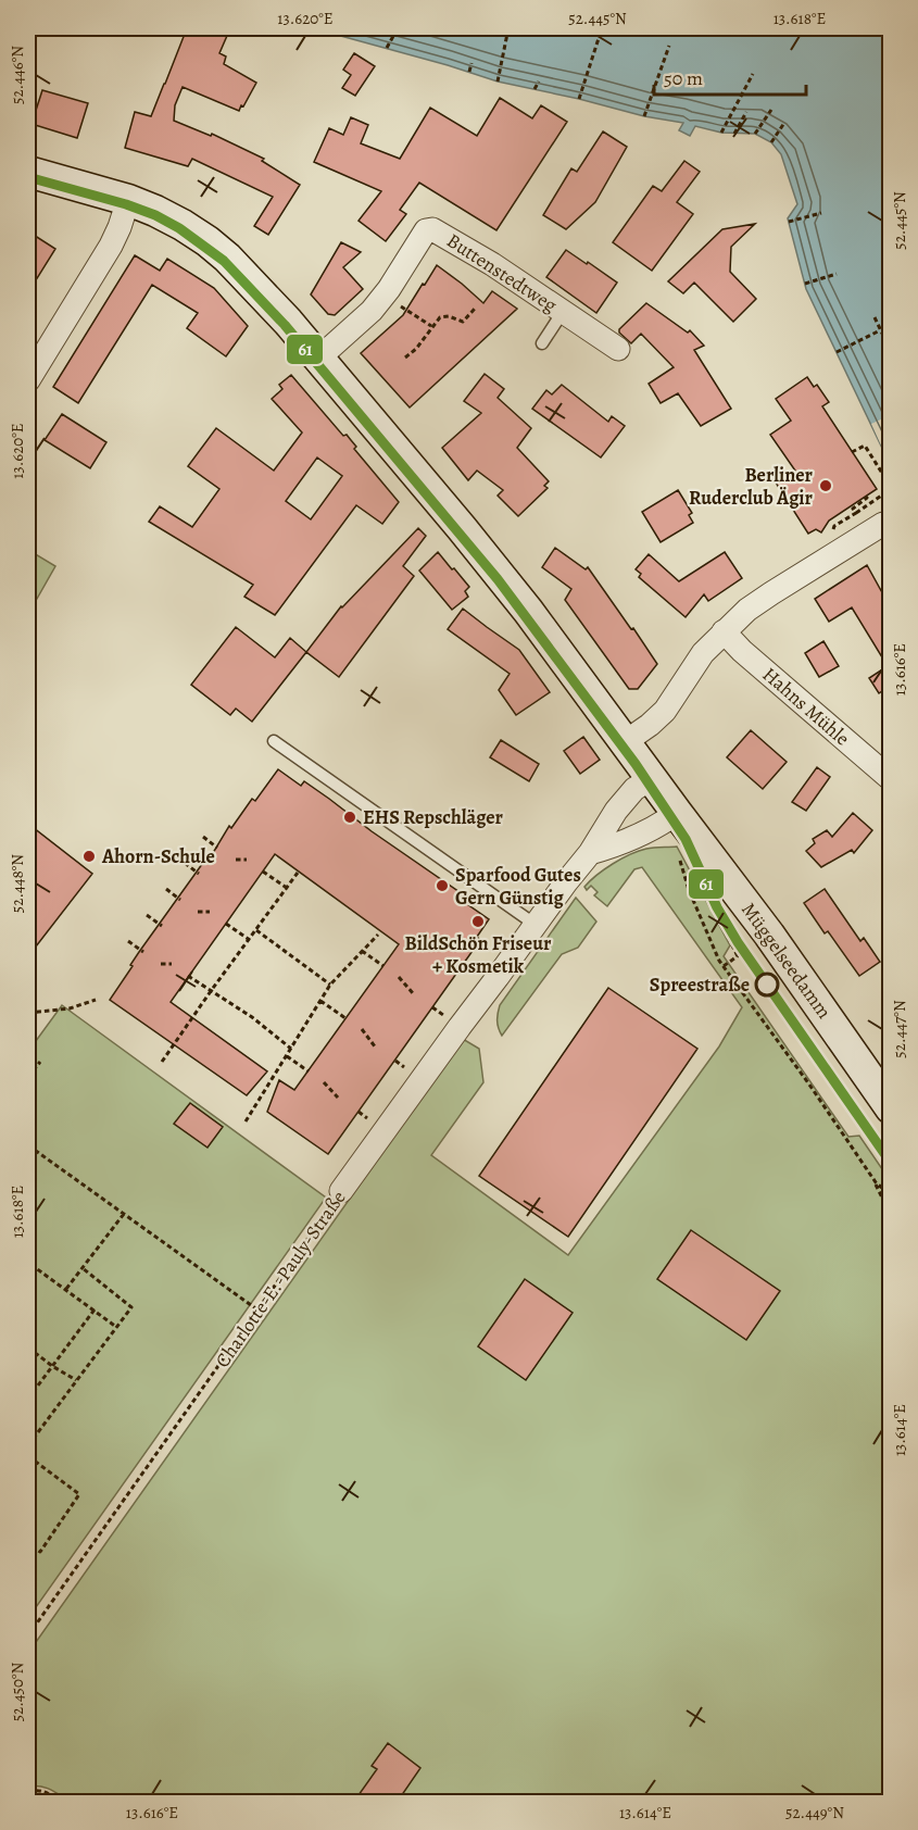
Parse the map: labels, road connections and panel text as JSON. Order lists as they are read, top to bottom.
{
  "streets": {
    "main road": ["Müggelseedamm"],
    "street": ["Buttenstedtweg", "Hahns Mühle", "Charlotte-E.-Pauly-Straße"]
  },
  "crossings": [
    ["Buttenstedtweg", "Müggelseedamm"],
    ["Müggelseedamm", "Charlotte-E.-Pauly-Straße"]
  ],
  "places": [
    "Berliner Ruderclub Ägir",
    "EHS Repschläger",
    "Ahorn-Schule",
    "Sparfood Gutes Gern Günstig",
    "BildSchön Friseur + Kosmetik",
    "Spreestraße"
  ],
  "lines": ["transit line 61"],
  "scale_bar": "50 m",
  "coordinates": [
    "13.620°E",
    "52.445°N",
    "13.618°E",
    "52.446°N",
    "13.616°E",
    "52.448°N",
    "52.447°N",
    "13.614°E",
    "52.450°N",
    "52.449°N"
  ]
}
